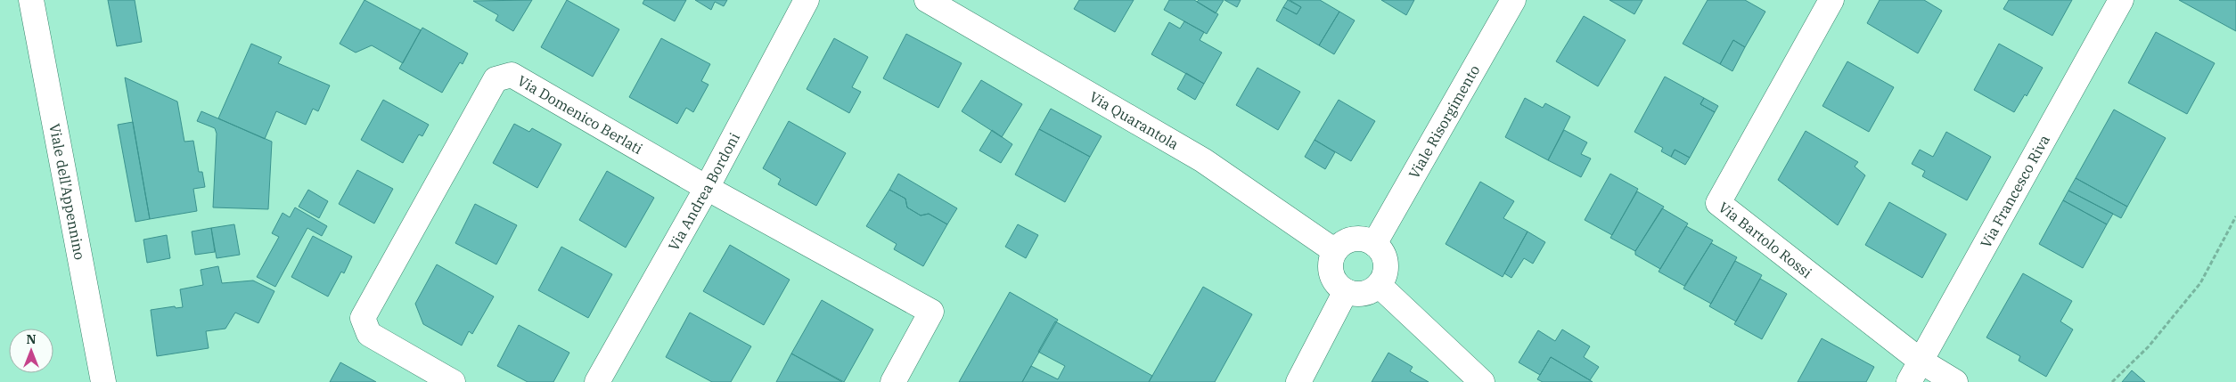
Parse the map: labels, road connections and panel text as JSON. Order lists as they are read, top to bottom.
{
  "streets": {
    "street": [
      "Via Domenico Berlati",
      "Via Quarantola",
      "Viale Risorgimento",
      "Viale dell'Appennino",
      "Via Francesco Riva",
      "Via Andrea Bordoni",
      "Via Bartolo Rossi"
    ]
  },
  "crossings": [
    ["Via Domenico Berlati", "Via Andrea Bordoni"],
    ["Via Quarantola", "Viale Risorgimento"],
    ["Via Francesco Riva", "Via Bartolo Rossi"]
  ],
  "north": "top"
}
